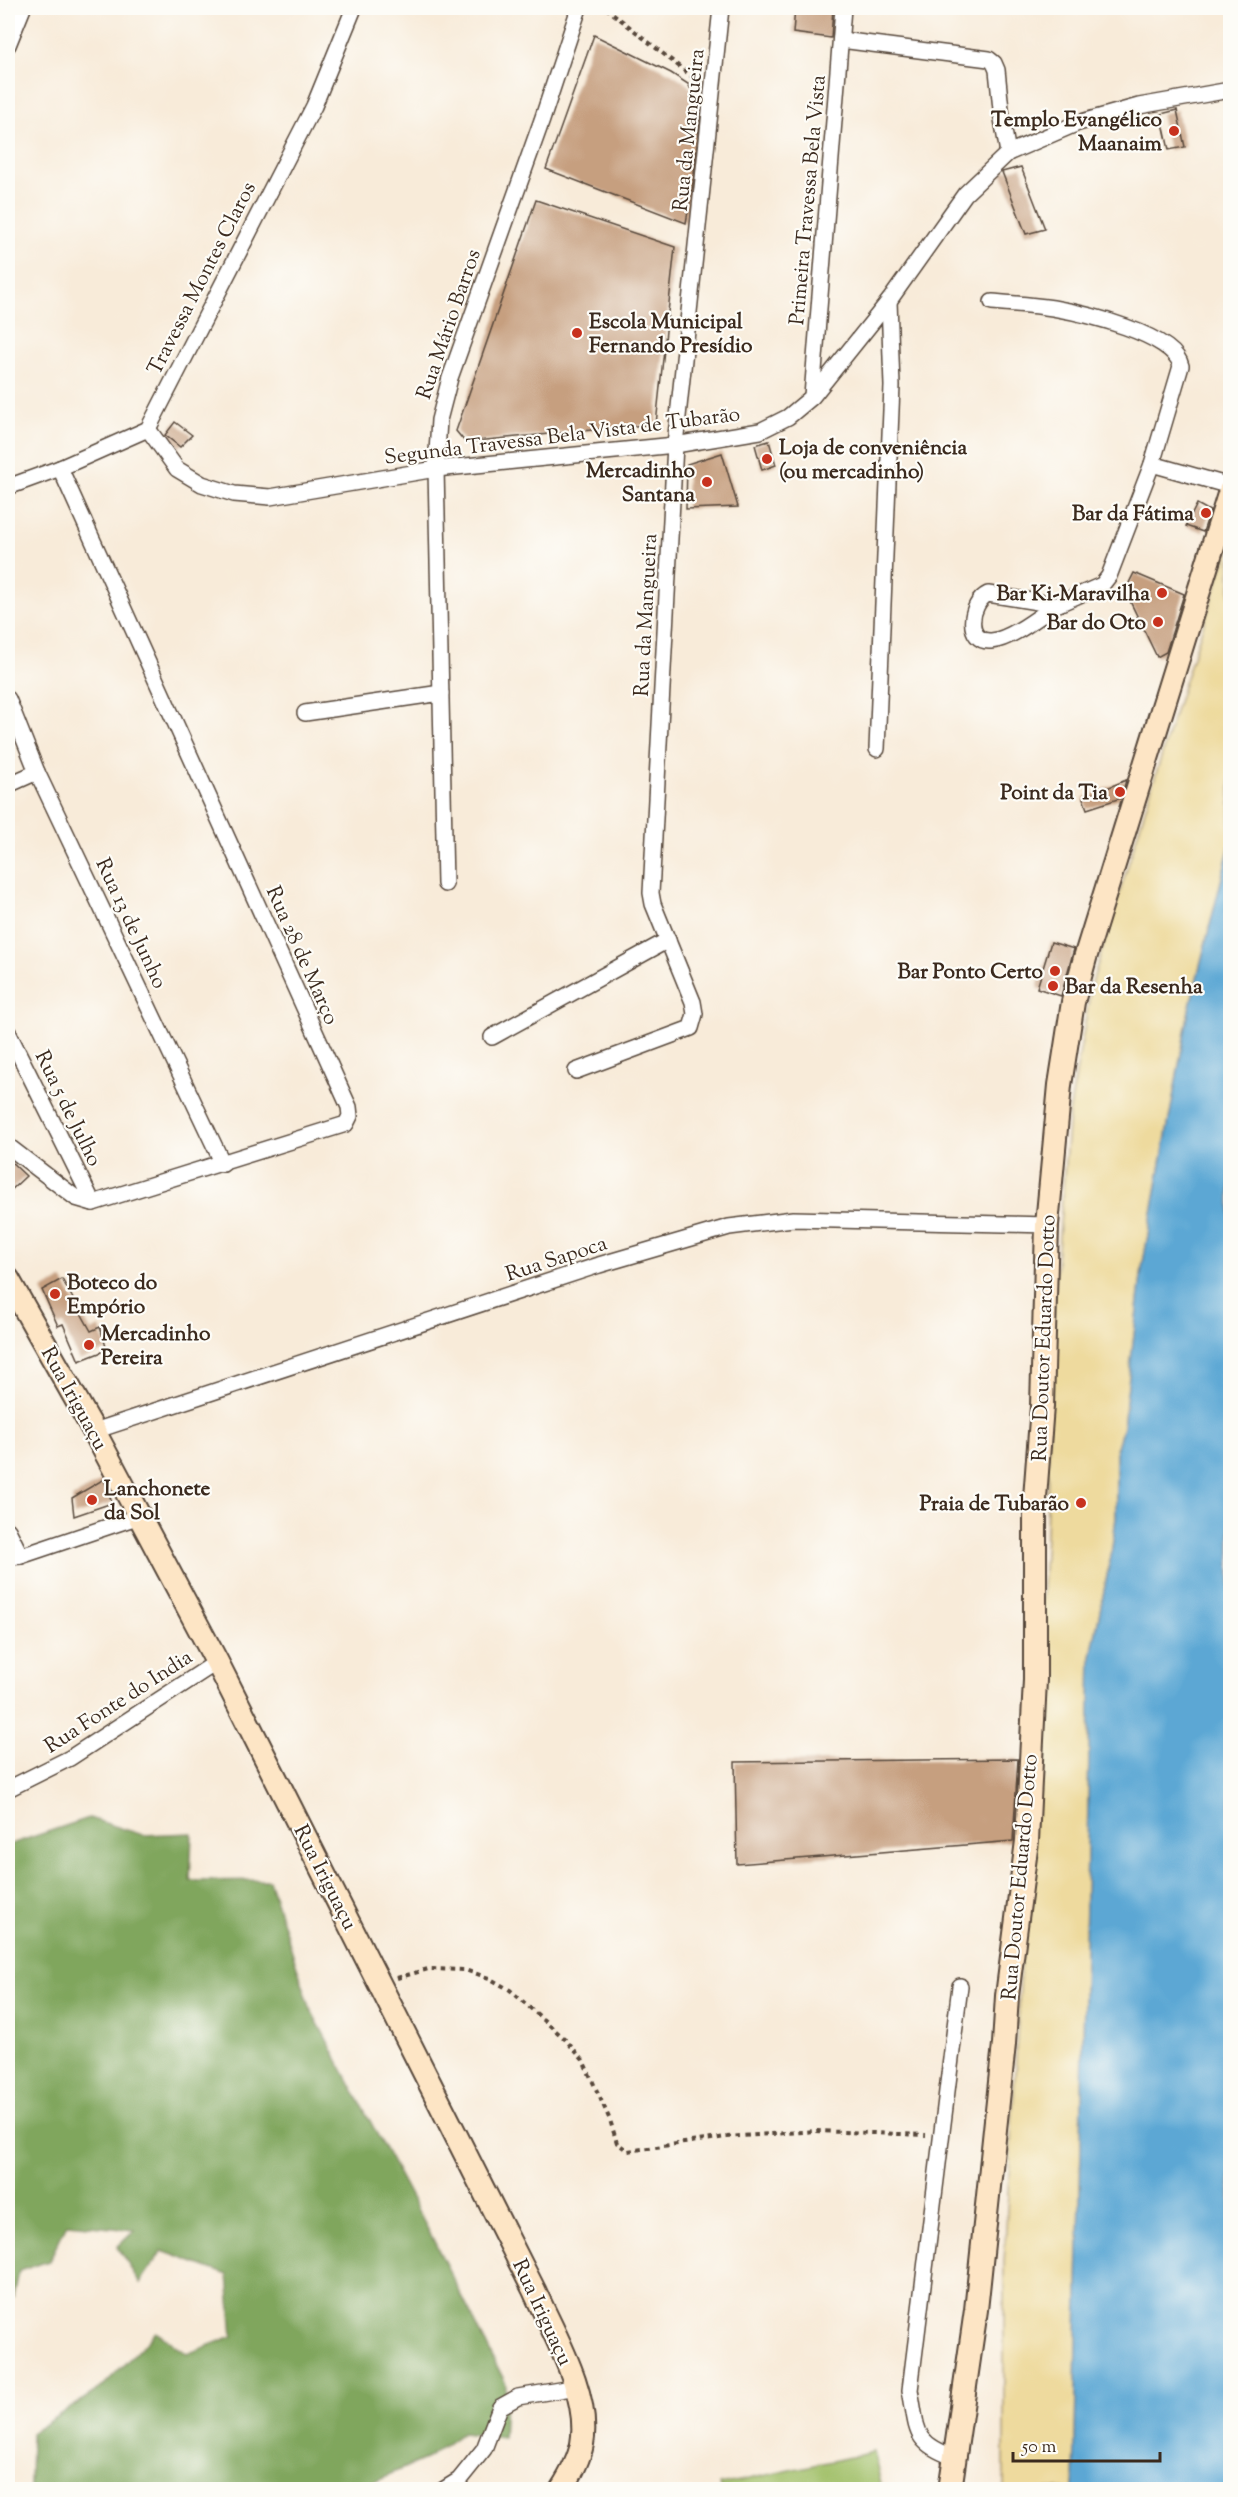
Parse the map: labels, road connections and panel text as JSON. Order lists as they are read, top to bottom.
{
  "streets": {
    "main road": ["Rua Doutor Eduardo Dotto", "Rua Iriguaçu"],
    "street": [
      "Rua da Mangueira",
      "Primeira Travessa Bela Vista",
      "Travessa Montes Claros",
      "Rua Mário Barros",
      "Segunda Travessa Bela Vista de Tubarão",
      "Rua 13 de Junho",
      "Rua 28 de Março",
      "Rua 5 de Julho",
      "Rua Sapoca",
      "Rua Fonte do India"
    ]
  },
  "crossings": [
    ["Rua da Mangueira", "Segunda Travessa Bela Vista de Tubarão"],
    ["Primeira Travessa Bela Vista", "Segunda Travessa Bela Vista de Tubarão"],
    ["Travessa Montes Claros", "Segunda Travessa Bela Vista de Tubarão"],
    ["Rua Mário Barros", "Segunda Travessa Bela Vista de Tubarão"],
    ["Rua 13 de Junho", "Rua 28 de Março"],
    ["Rua 28 de Março", "Rua 5 de Julho"],
    ["Rua Sapoca", "Rua Doutor Eduardo Dotto"],
    ["Rua Sapoca", "Rua Iriguaçu"],
    ["Rua Iriguaçu", "Rua Fonte do India"]
  ],
  "places": [
    "Templo Evangélico Maanaim",
    "Escola Municipal Fernando Presídio",
    "Loja de conveniência (ou mercadinho)",
    "Mercadinho Santana",
    "Bar da Fátima",
    "Bar Ki-Maravilha",
    "Bar do Oto",
    "Point da Tia",
    "Bar Ponto Certo",
    "Bar da Resenha",
    "Boteco do Empório",
    "Mercadinho Pereira",
    "Lanchonete da Sol",
    "Praia de Tubarão"
  ],
  "scale_bar": "50 m"
}
